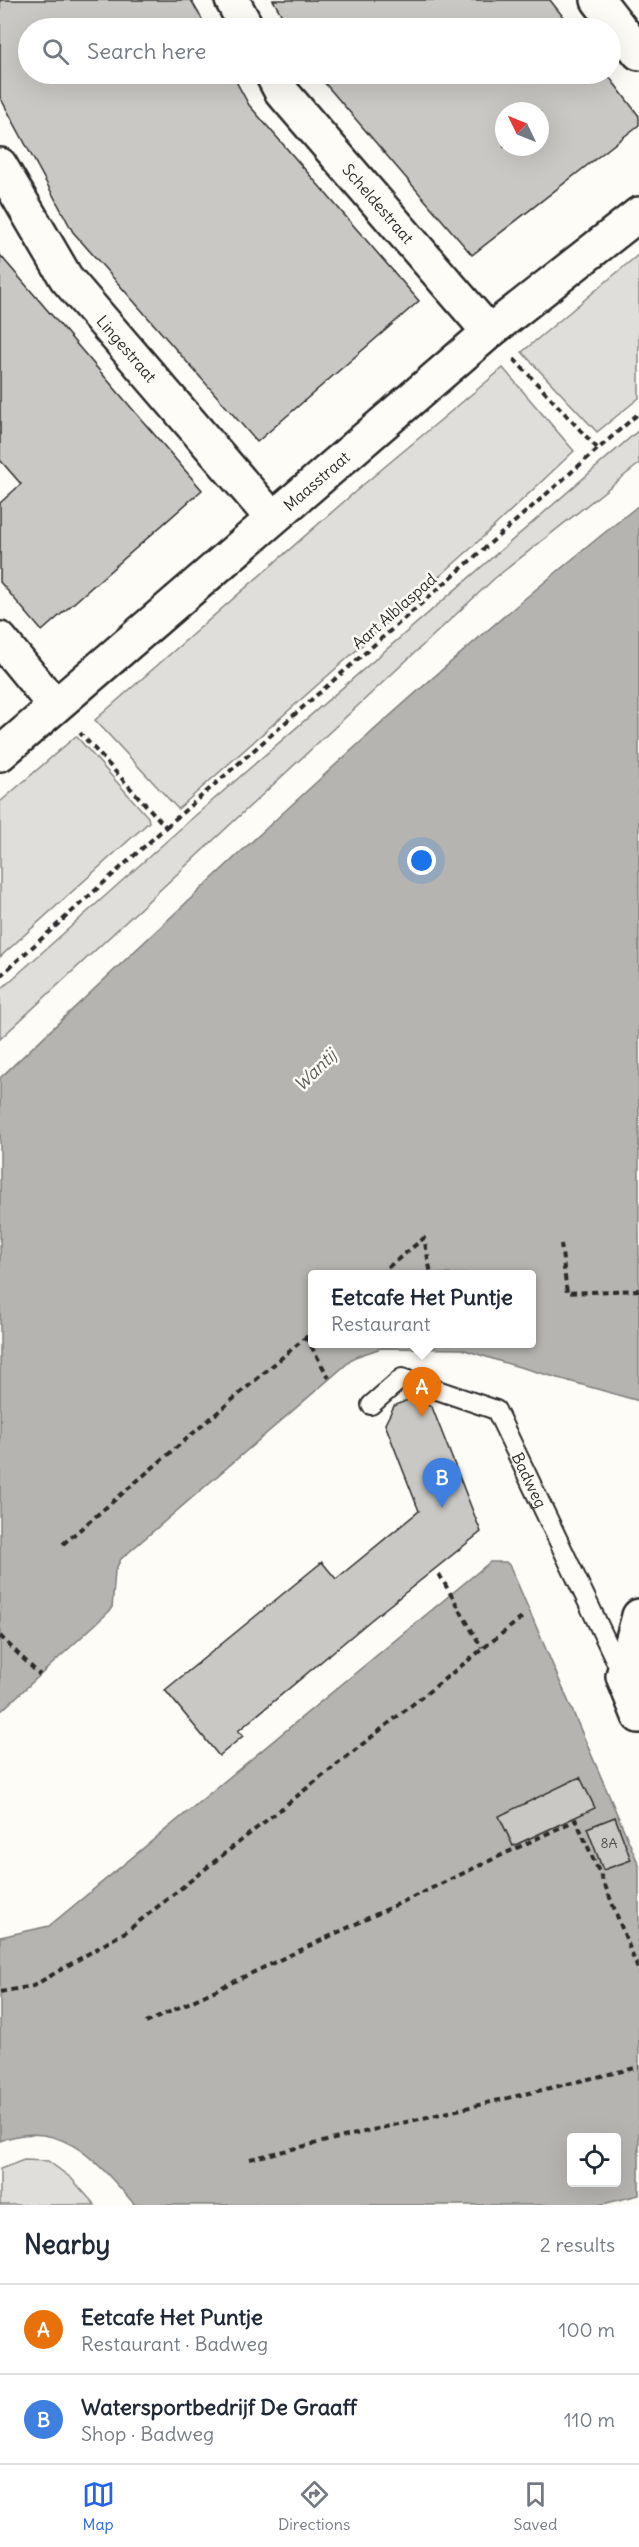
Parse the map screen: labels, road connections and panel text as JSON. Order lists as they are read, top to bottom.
{
  "streets": {
    "street": [
      "Scheldestraat",
      "Lingestraat",
      "Maasstraat",
      "Badweg"
    ],
    "path": ["Aart Alblaspad"]
  },
  "crossings": [
    ["Scheldestraat", "Maasstraat"],
    ["Lingestraat", "Maasstraat"]
  ],
  "water": ["Wantij"],
  "house_numbers": ["8A"],
  "north": "top left",
  "page": {
    "search": "Search here",
    "popup": ["Eetcafe Het Puntje", "Restaurant"],
    "pins": ["A", "B"],
    "heading": ["Nearby", "2 results"],
    "list": [
      {
        "mark": "A",
        "name": "Eetcafe Het Puntje",
        "note": "Restaurant · Badweg",
        "value": "100 m"
      },
      {
        "mark": "B",
        "name": "Watersportbedrijf De Graaff",
        "note": "Shop · Badweg",
        "value": "110 m"
      }
    ],
    "nav": ["Map", "Directions", "Saved"]
  }
}
